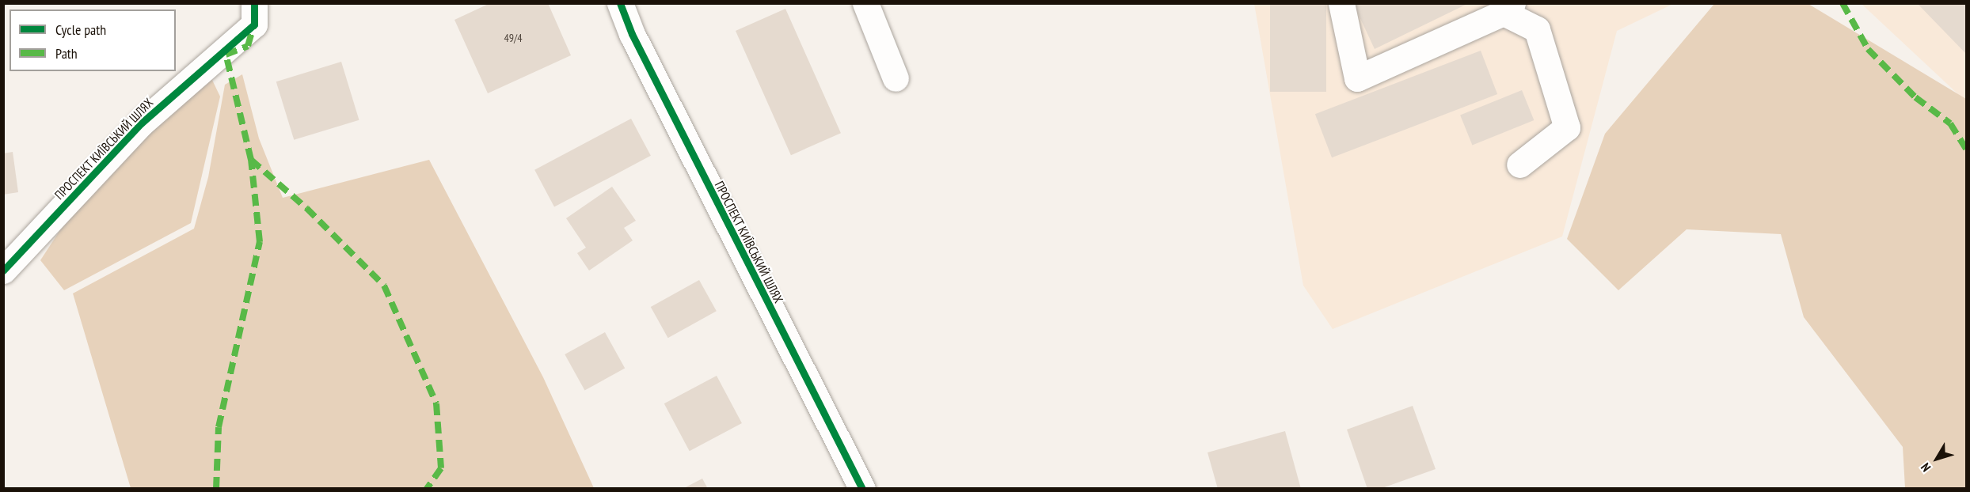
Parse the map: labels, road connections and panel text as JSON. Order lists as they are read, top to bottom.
{
  "streets": {
    "street": ["ПРОСПЕКТ КИЇВСЬКИЙ ШЛЯХ"]
  },
  "house_numbers": ["49/4"],
  "legend": ["Cycle path", "Path"],
  "north": "bottom left"
}
